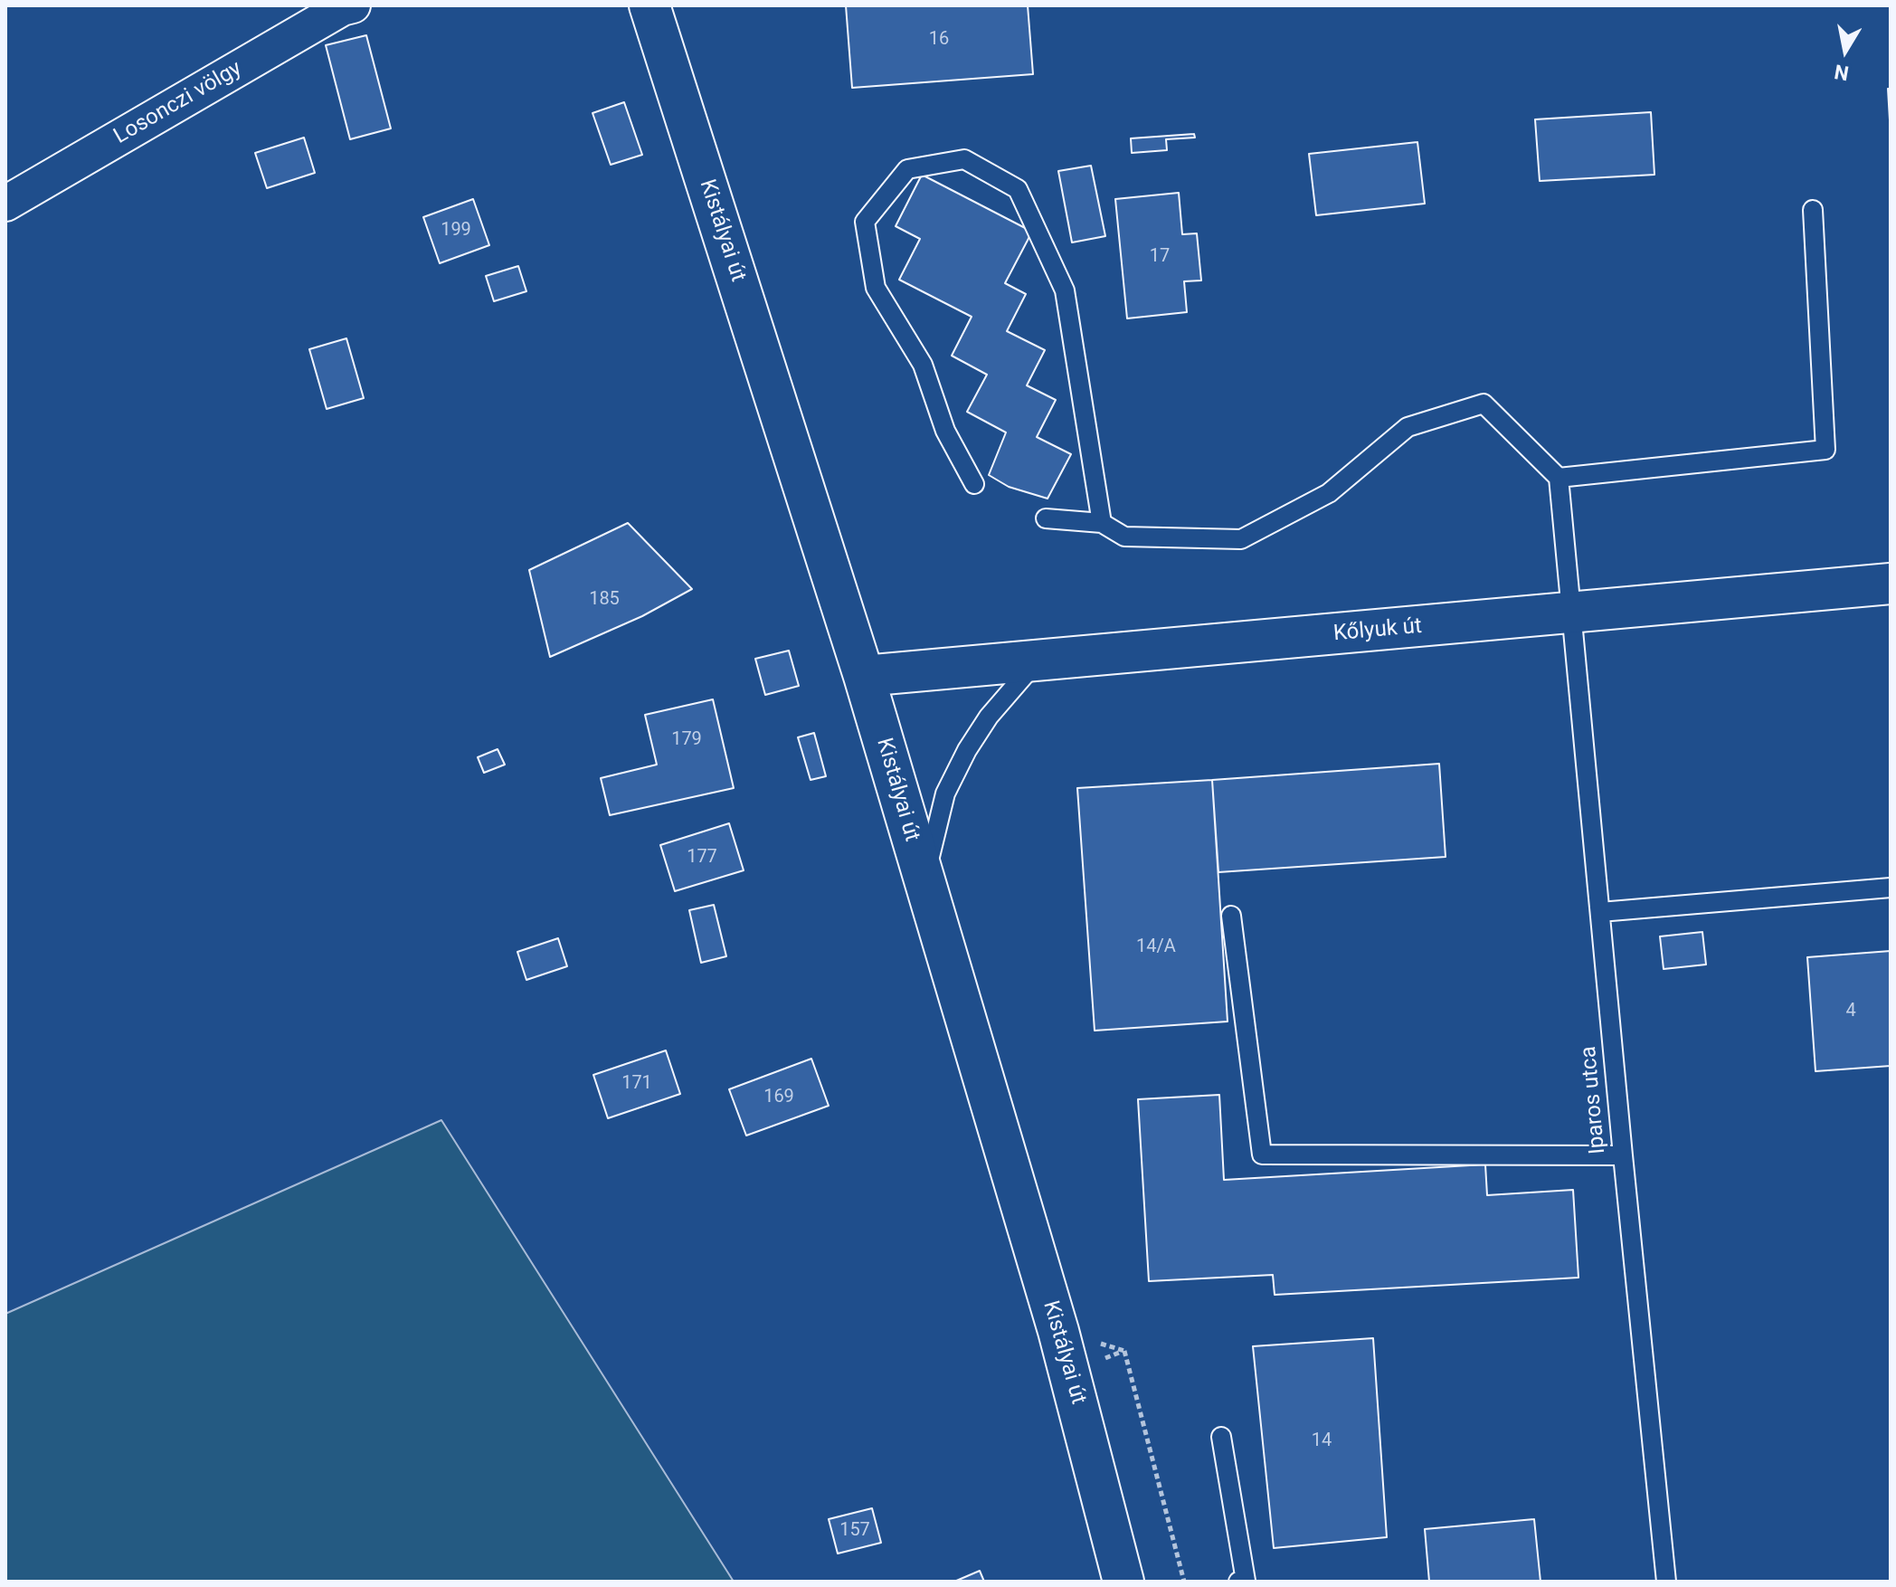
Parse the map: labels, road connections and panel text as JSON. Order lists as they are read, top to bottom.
{
  "streets": {
    "main road": ["Kistályai út", "Kőlyuk út"],
    "street": ["Losonczi völgy"],
    "lane": ["Iparos utca"]
  },
  "crossings": [
    ["Kistályai út", "Kőlyuk út"],
    ["Kőlyuk út", "Iparos utca"]
  ],
  "house_numbers": [
    "16",
    "199",
    "17",
    "185",
    "179",
    "177",
    "14/A",
    "4",
    "171",
    "169",
    "14",
    "157"
  ],
  "north": "bottom"
}
